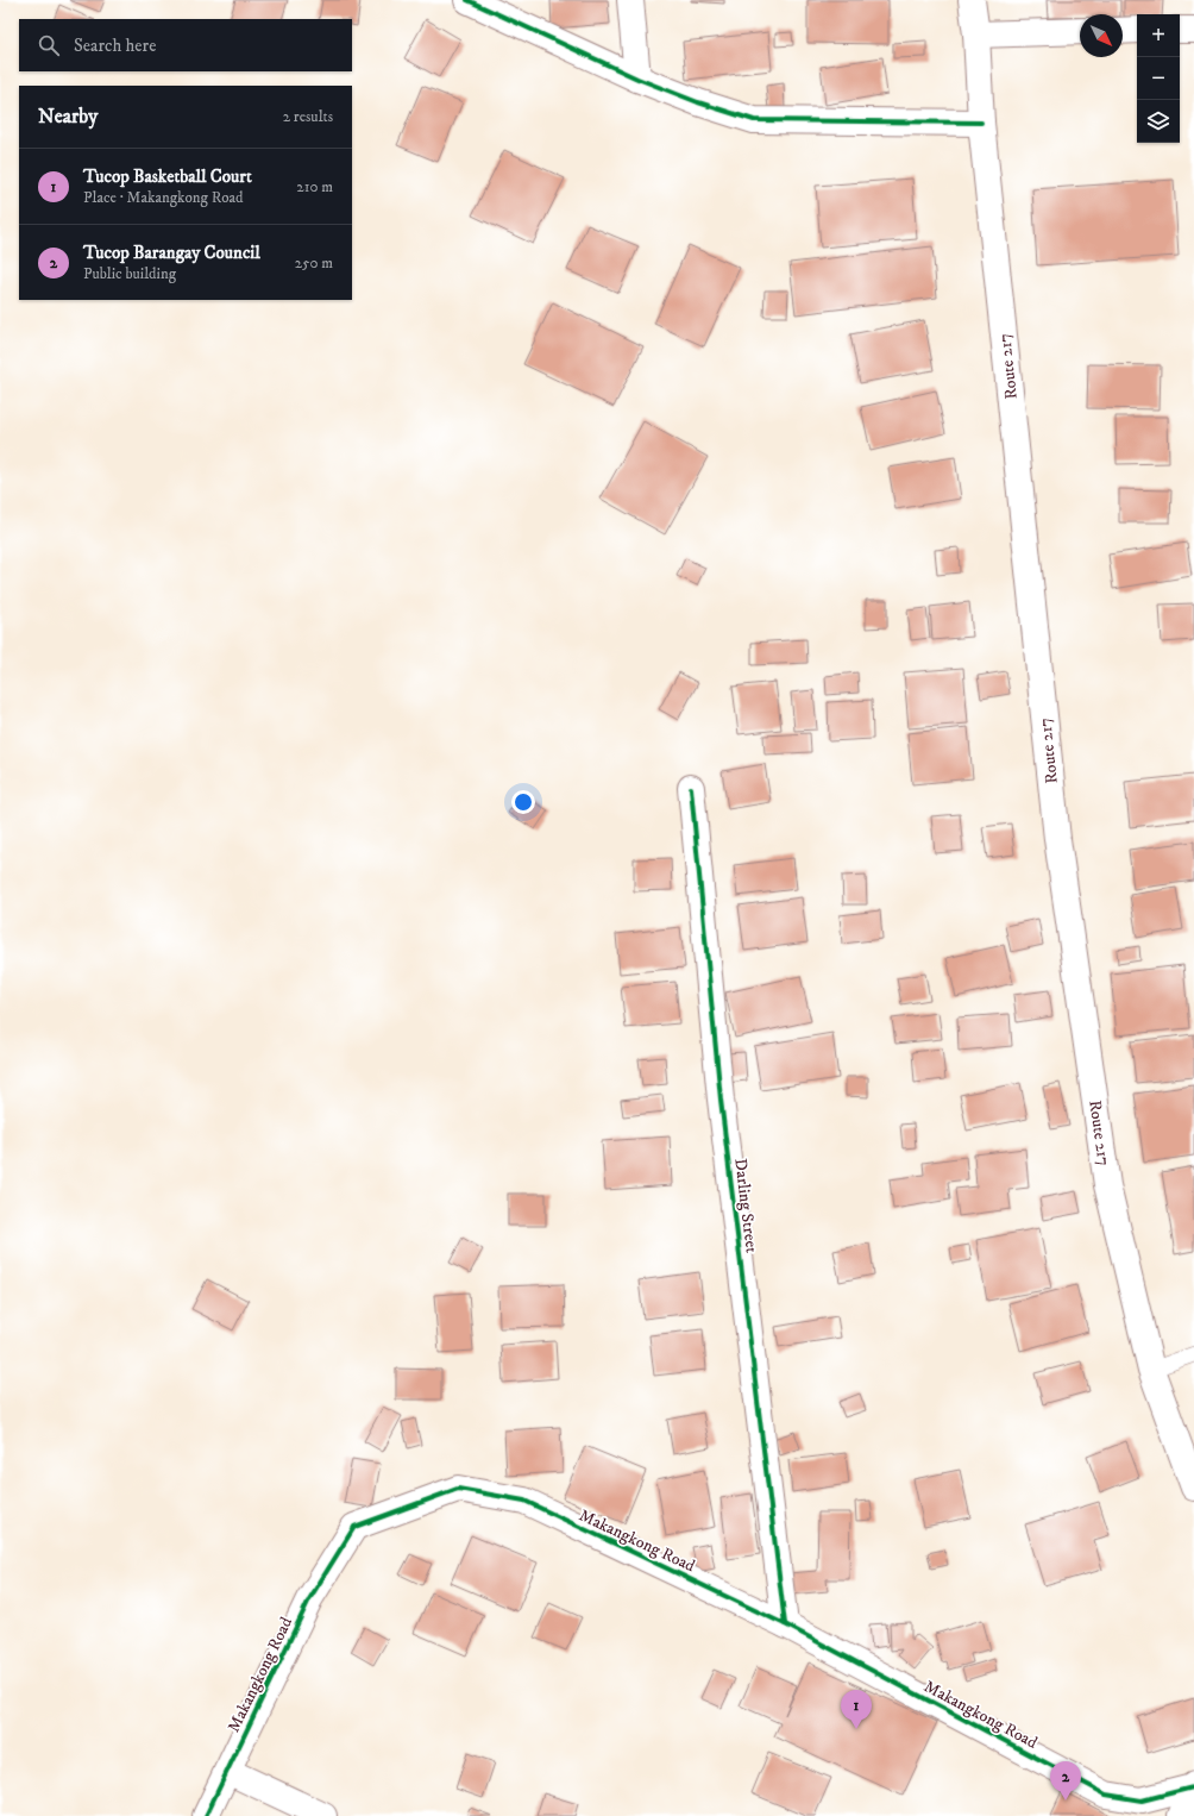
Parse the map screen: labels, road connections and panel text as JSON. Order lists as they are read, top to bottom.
{
  "streets": {
    "street": ["Route 217", "Darling Street", "Makangkong Road"]
  },
  "crossings": [
    ["Darling Street", "Makangkong Road"]
  ],
  "north": "bottom right",
  "page": {
    "map_buttons": ["+", "−"],
    "search": "Search here",
    "heading": ["Nearby", "2 results"],
    "list": [
      {
        "mark": "1",
        "name": "Tucop Basketball Court",
        "note": "Place · Makangkong Road",
        "value": "210 m"
      },
      {
        "mark": "2",
        "name": "Tucop Barangay Council",
        "note": "Public building",
        "value": "250 m"
      }
    ],
    "pins": ["1", "2"]
  }
}
